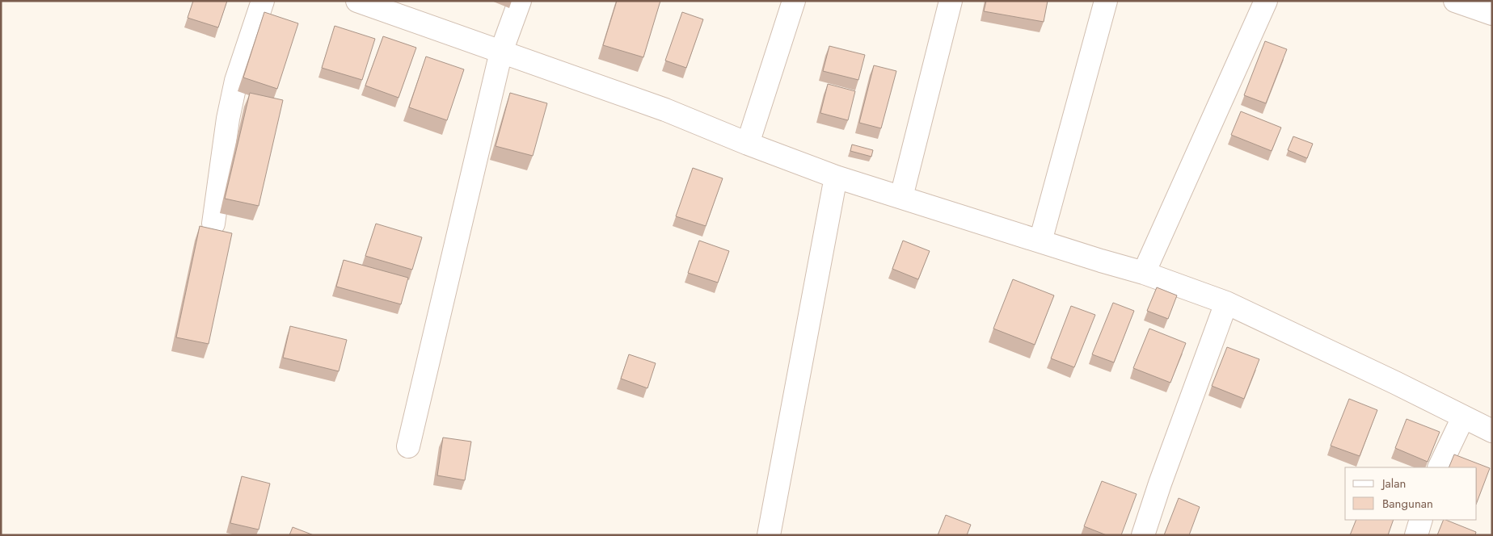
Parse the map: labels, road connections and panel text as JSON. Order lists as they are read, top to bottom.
{
  "legend": ["Jalan", "Bangunan"]
}
